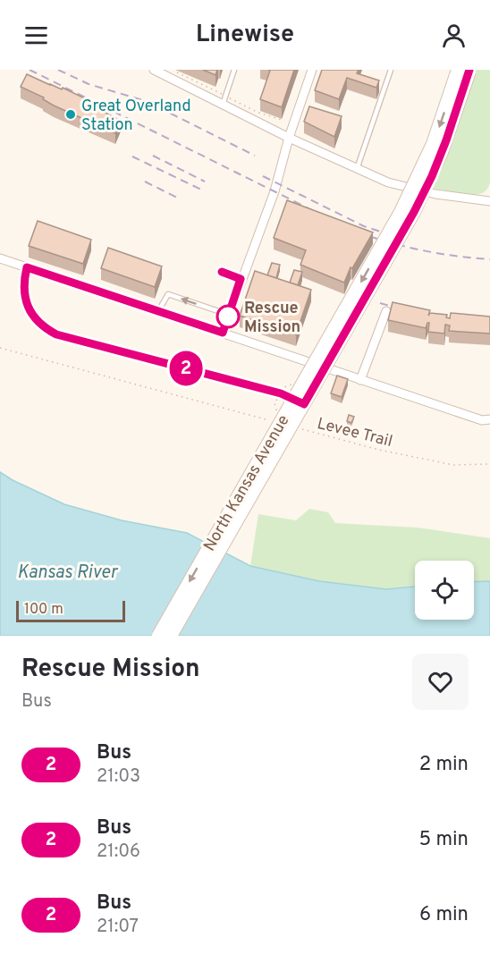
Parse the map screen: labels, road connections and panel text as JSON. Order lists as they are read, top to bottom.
{
  "streets": {
    "main road": ["North Kansas Avenue"],
    "path": ["Levee Trail"]
  },
  "water": ["Kansas River"],
  "places": ["Great Overland Station", "Rescue Mission"],
  "lines": ["bus line 2"],
  "scale_bar": "100 m",
  "page": {
    "header": "Linewise",
    "on_map": "2",
    "scale": "100 m",
    "heading": ["Rescue Mission", "Bus"],
    "list": [
      {
        "mark": "2",
        "name": "Bus",
        "note": "21:03",
        "value": "2 min"
      },
      {
        "mark": "2",
        "name": "Bus",
        "note": "21:06",
        "value": "5 min"
      },
      {
        "mark": "2",
        "name": "Bus",
        "note": "21:07",
        "value": "6 min"
      }
    ]
  }
}
